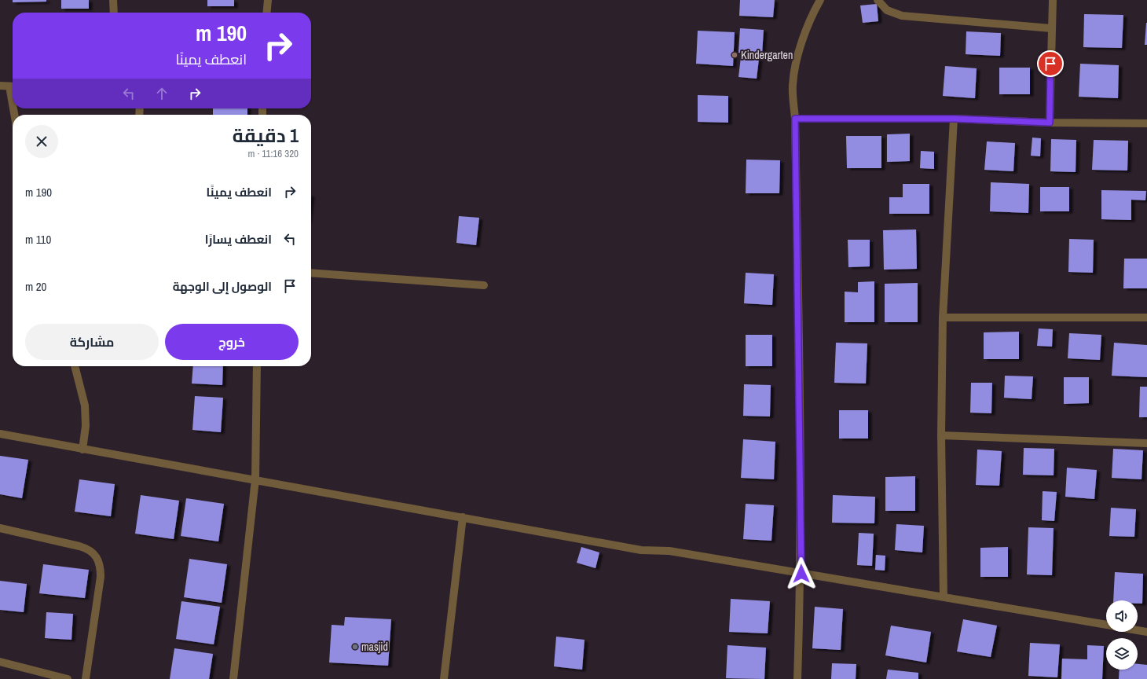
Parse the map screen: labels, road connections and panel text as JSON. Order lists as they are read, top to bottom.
{
  "places": ["Kindergarten", "masjid"],
  "page": {
    "turn": ["190 m", "انعطف يمينًا"],
    "heading": ["1 دقيقة", "320 m · 11:16"],
    "list": [
      {
        "name": "انعطف يمينًا",
        "value": "190 m"
      },
      {
        "name": "انعطف يسارًا",
        "value": "110 m"
      },
      {
        "name": "الوصول إلى الوجهة",
        "value": "20 m"
      }
    ],
    "buttons": ["خروج", "مشاركة"]
  }
}
